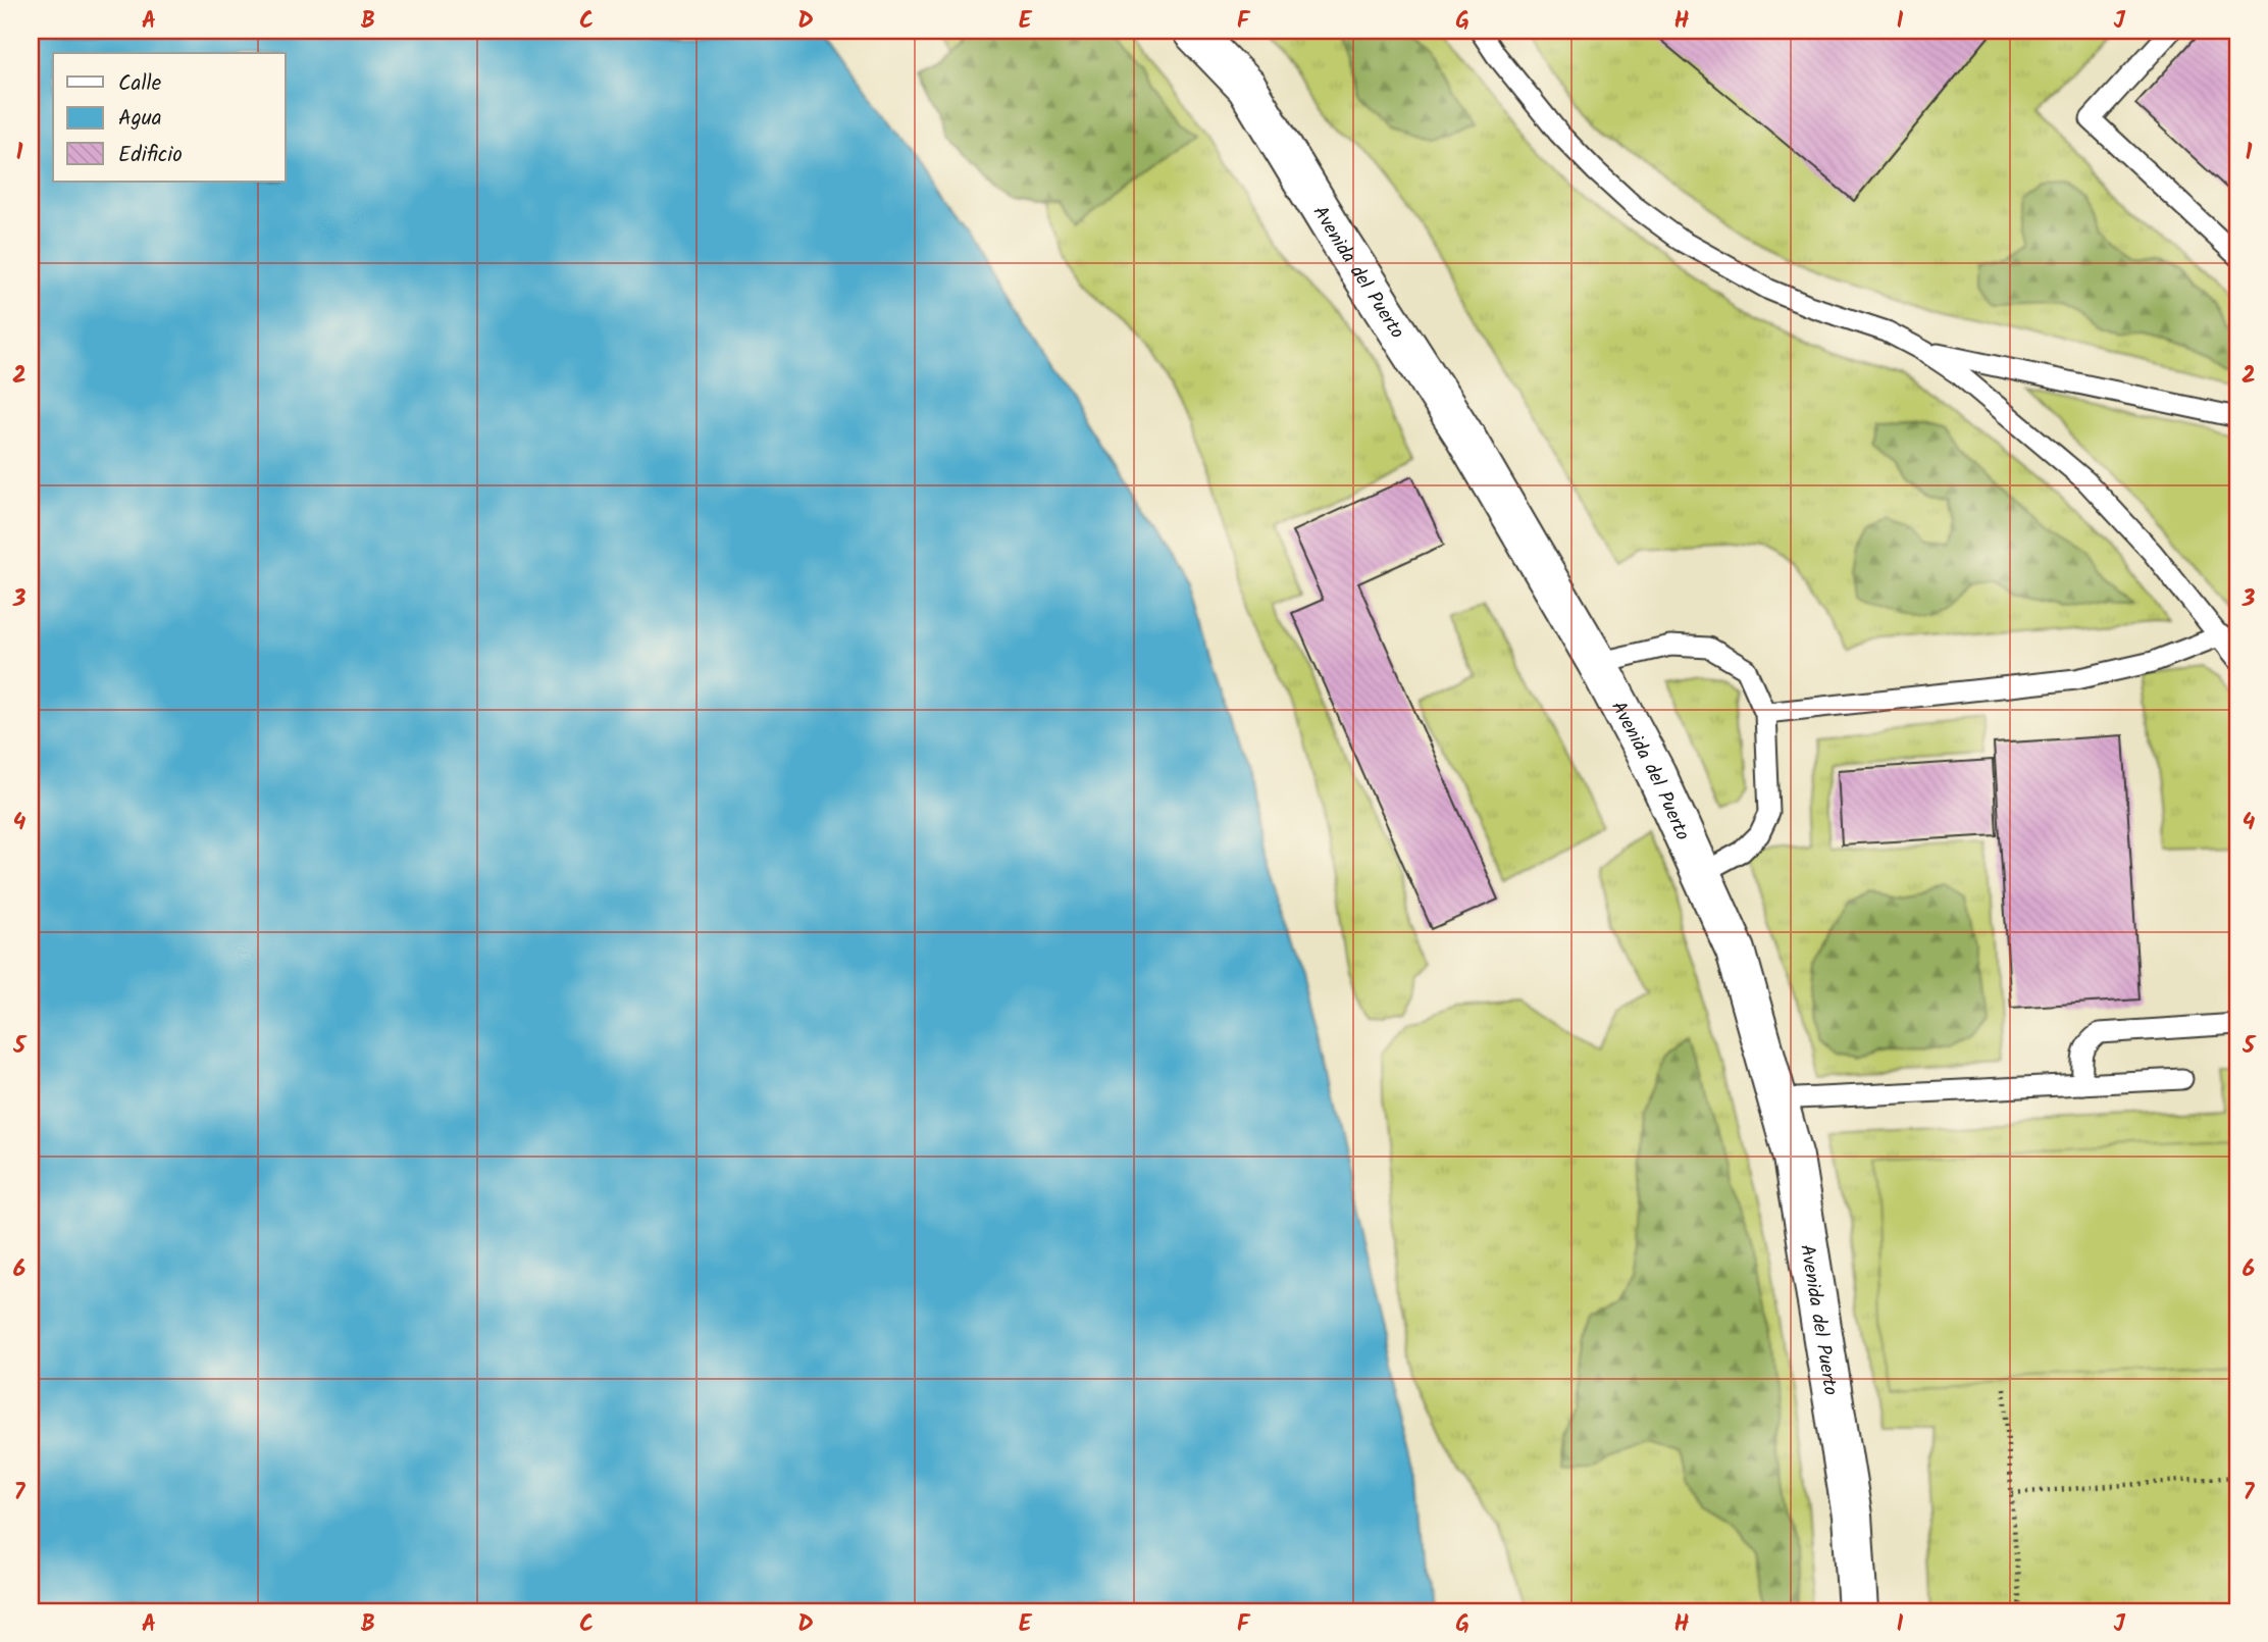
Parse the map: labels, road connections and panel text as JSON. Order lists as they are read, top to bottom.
{
  "streets": {
    "street": ["Avenida del Puerto"]
  },
  "legend": ["Calle", "Agua", "Edificio"],
  "grid": {
    "columns": [
      "A",
      "B",
      "C",
      "D",
      "E",
      "F",
      "G",
      "H",
      "I",
      "J"
    ],
    "rows": [
      "1",
      "2",
      "3",
      "4",
      "5",
      "6",
      "7"
    ]
  }
}
